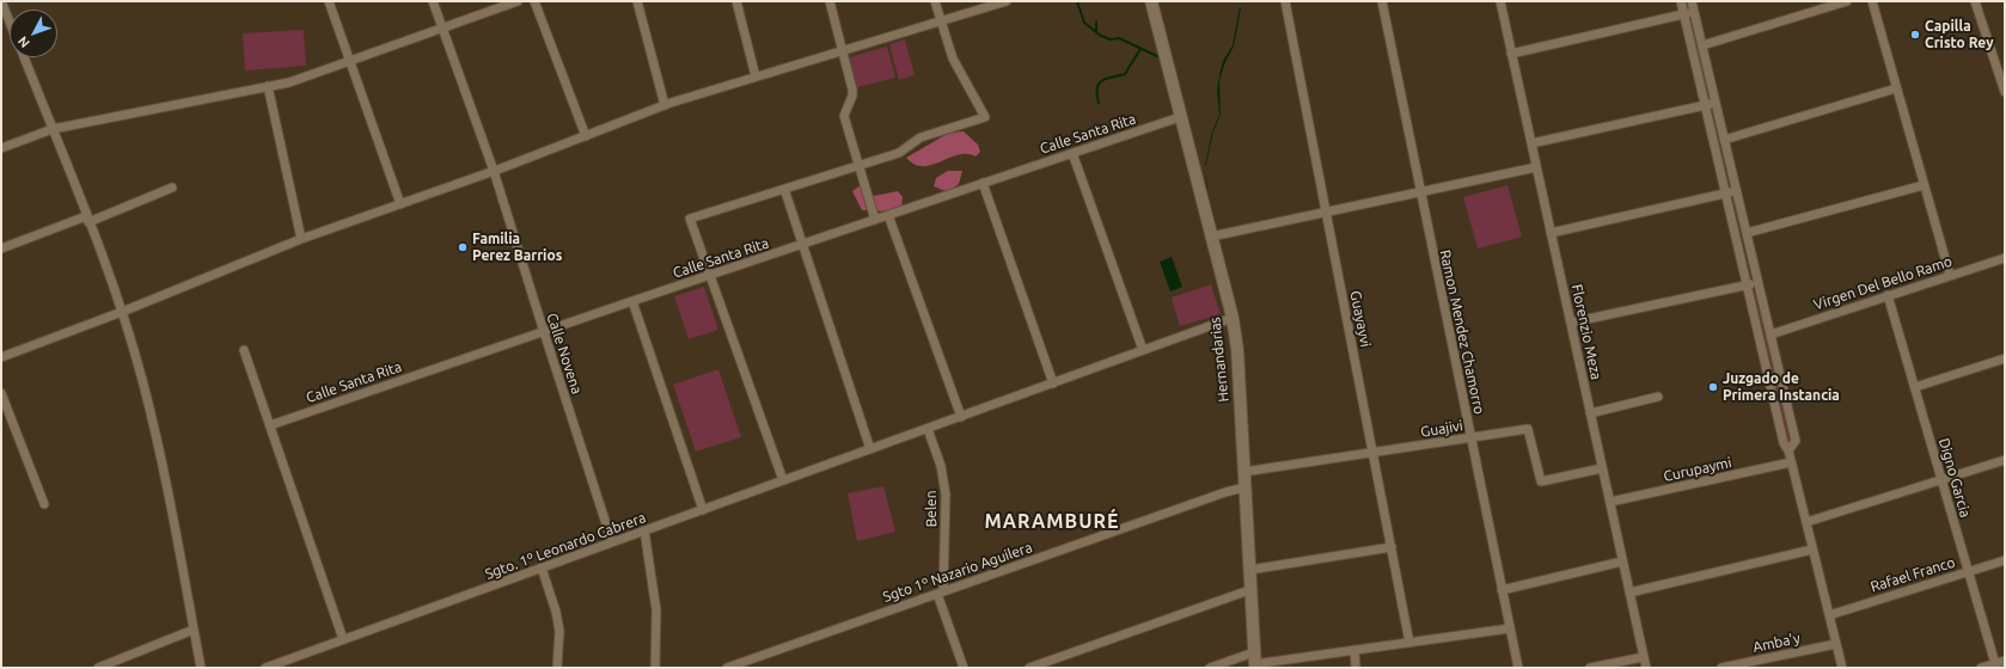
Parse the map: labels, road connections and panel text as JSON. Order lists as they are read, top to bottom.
{
  "streets": {
    "street": [
      "Calle Santa Rita",
      "Virgen Del Bello Ramo",
      "Guayayvi",
      "Ramon Mendez Chamorro",
      "Florenzio Meza",
      "Calle Novena",
      "Hernandarias",
      "Guajivi",
      "Curupaymi",
      "Digno Garcia",
      "Belen",
      "Sgto. 1º Leonardo Cabrera",
      "Sgto 1º Nazario Aguilera",
      "Rafael Franco",
      "Amba'y"
    ]
  },
  "crossings": [
    ["Calle Santa Rita", "Calle Novena"],
    ["Calle Santa Rita", "Hernandarias"],
    ["Virgen Del Bello Ramo", "Digno Garcia"],
    ["Guayayvi", "Guajivi"],
    ["Ramon Mendez Chamorro", "Guajivi"],
    ["Florenzio Meza", "Guajivi"],
    ["Florenzio Meza", "Curupaymi"],
    ["Calle Novena", "Sgto. 1º Leonardo Cabrera"],
    ["Hernandarias", "Guajivi"],
    ["Hernandarias", "Sgto. 1º Leonardo Cabrera"],
    ["Hernandarias", "Sgto 1º Nazario Aguilera"],
    ["Digno Garcia", "Rafael Franco"],
    ["Belen", "Sgto. 1º Leonardo Cabrera"],
    ["Belen", "Sgto 1º Nazario Aguilera"]
  ],
  "districts": ["MARAMBURÉ"],
  "places": ["Capilla Cristo Rey", "Familia Perez Barrios", "Juzgado de Primera Instancia"],
  "north": "bottom left"
}
